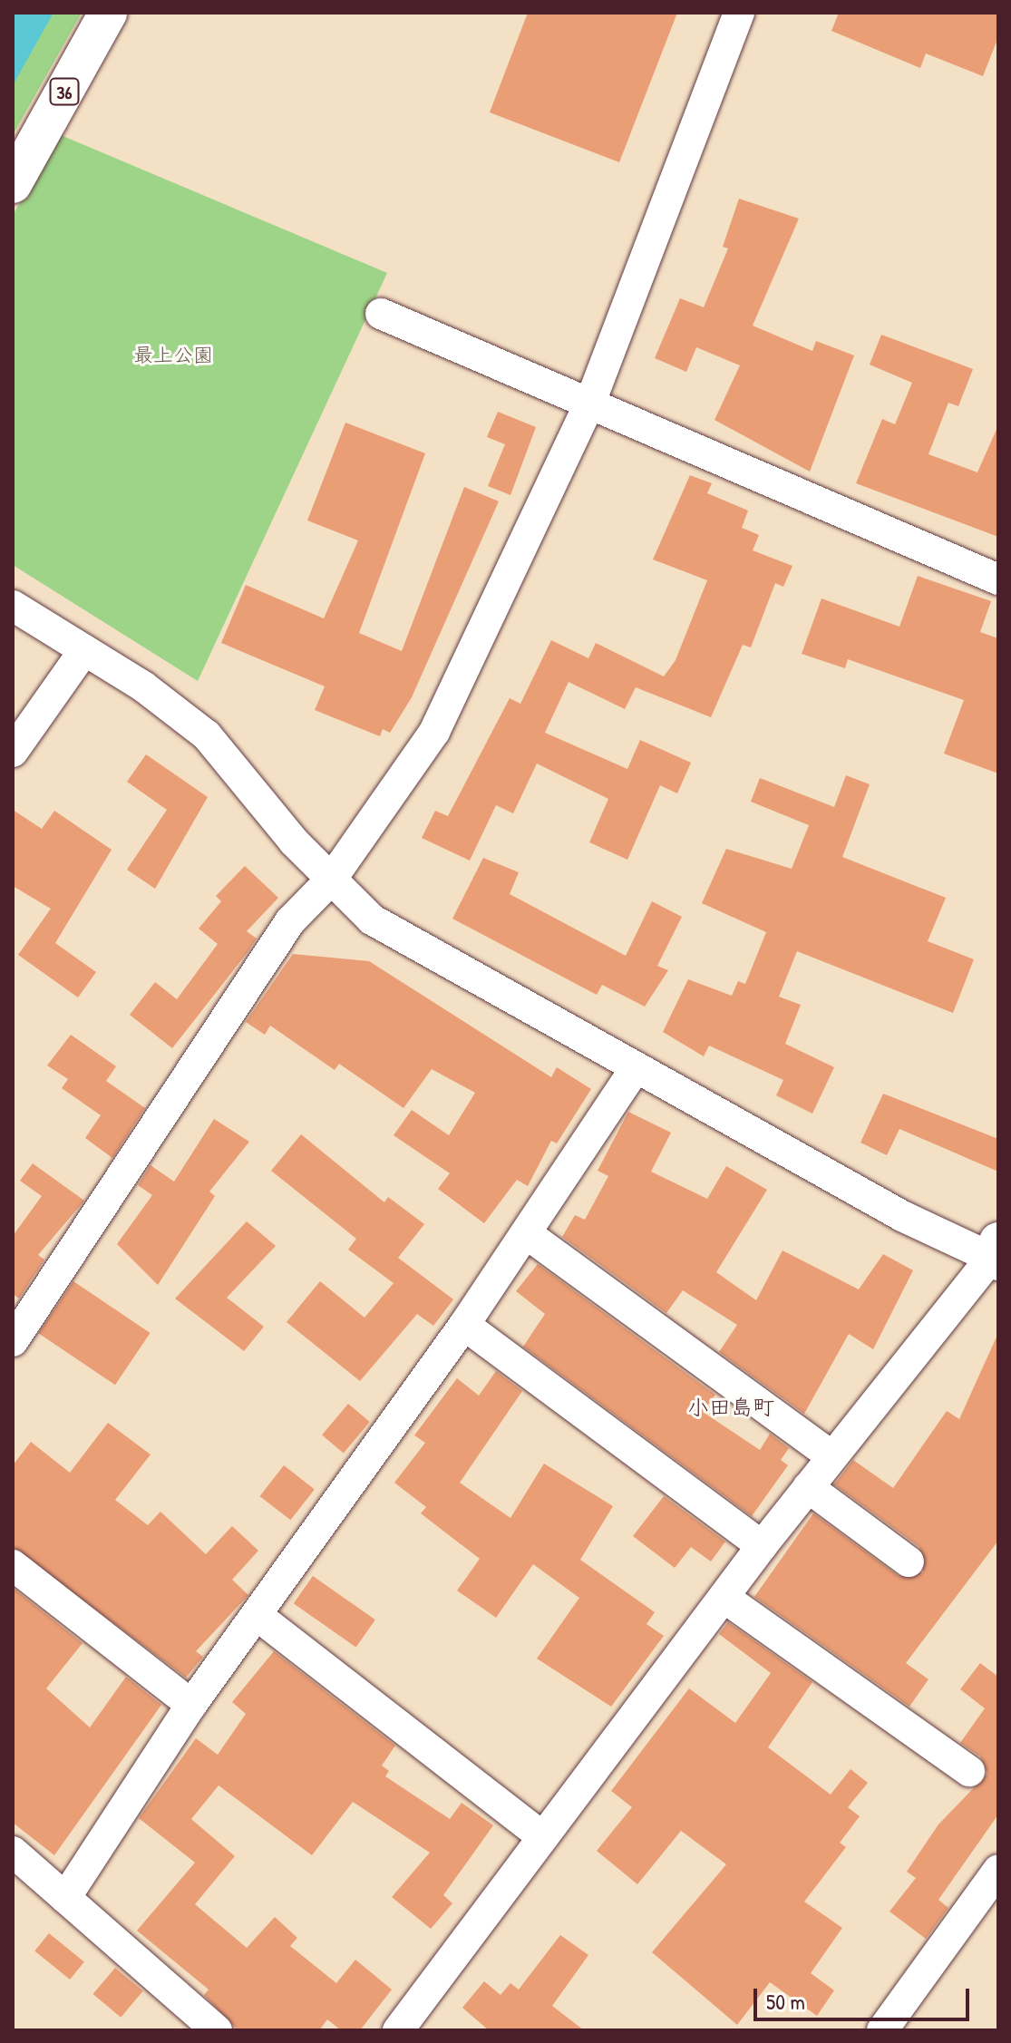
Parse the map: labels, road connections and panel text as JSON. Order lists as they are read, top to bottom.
{
  "streets": {
    "main road": ["36"]
  },
  "districts": ["小田島町"],
  "parks": ["最上公園"],
  "scale_bar": "50 m"
}
